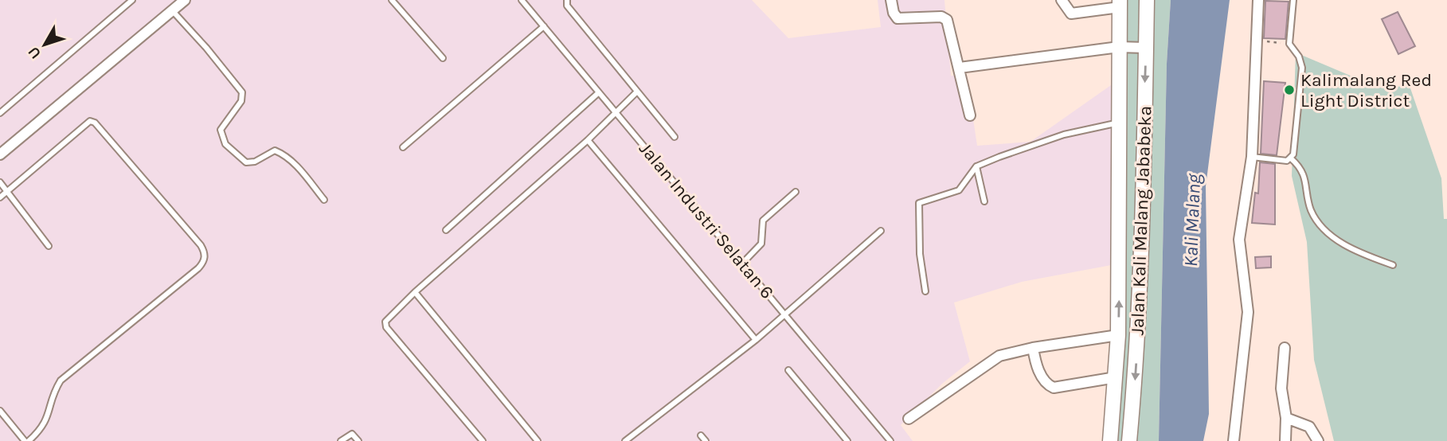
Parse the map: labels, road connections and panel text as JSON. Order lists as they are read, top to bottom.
{
  "streets": {
    "main road": ["Jalan Kali Malang Jababeka"],
    "lane": ["Jalan Industri Selatan 6"]
  },
  "water": ["Kali Malang"],
  "places": ["Kalimalang Red Light District"],
  "north": "bottom left"
}
